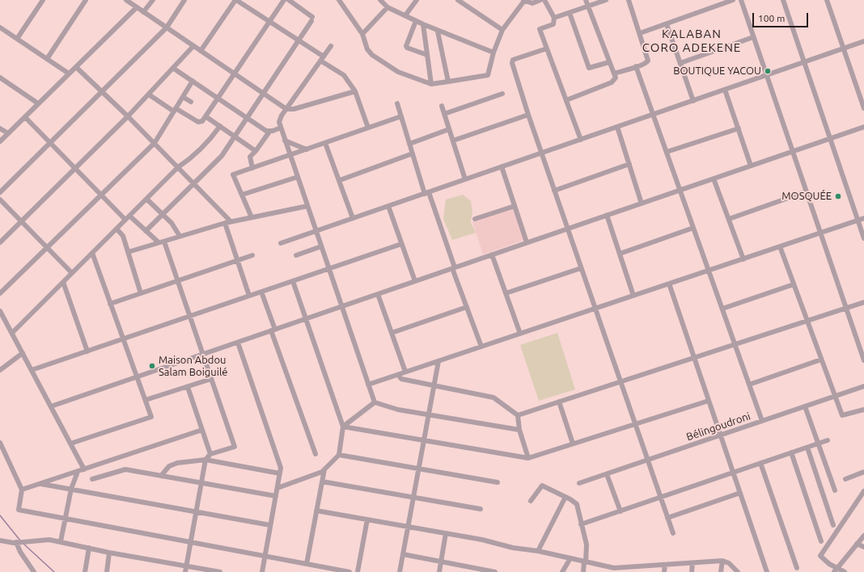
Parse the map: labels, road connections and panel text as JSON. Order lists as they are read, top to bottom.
{
  "streets": {
    "street": ["Bélingoudroni"]
  },
  "districts": ["KALABAN CORO ADEKENE"],
  "places": ["BOUTIQUE YACOU", "MOSQUÉE", "Maison Abdou Salam Boiguilé"],
  "scale_bar": "100 m"
}
